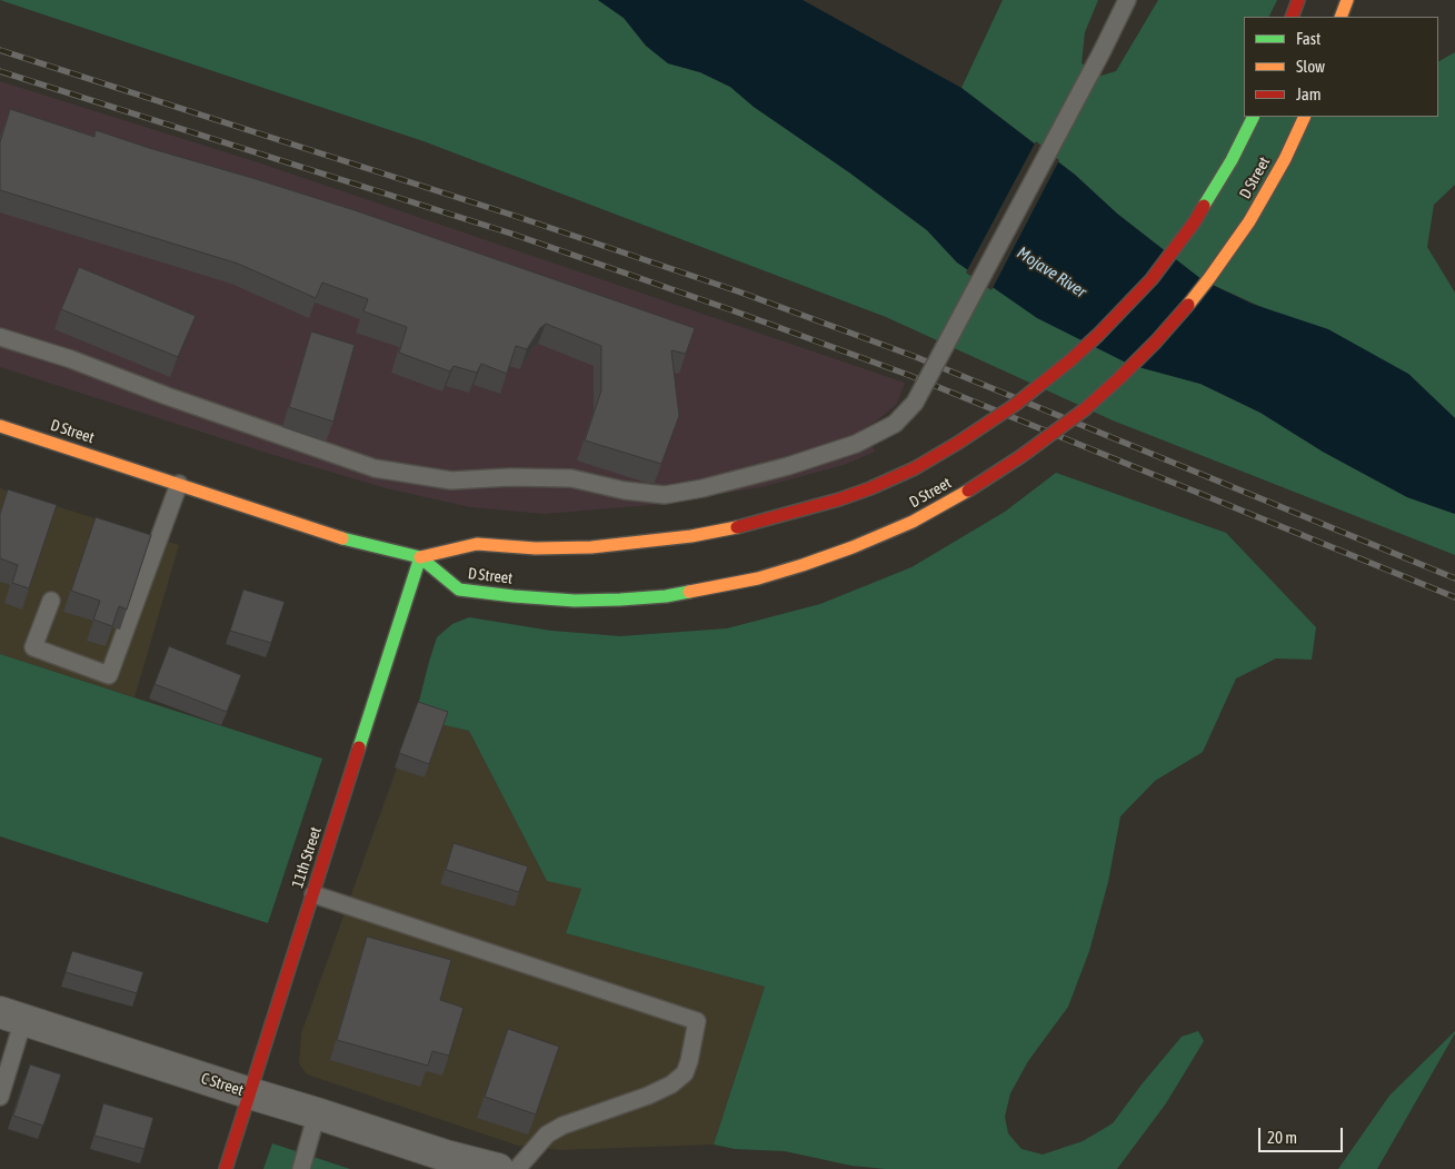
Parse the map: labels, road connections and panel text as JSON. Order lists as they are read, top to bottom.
{
  "streets": {
    "main road": ["D Street", "11th Street"],
    "street": ["C Street"]
  },
  "crossings": [
    ["D Street", "11th Street"],
    ["11th Street", "C Street"]
  ],
  "water": ["Mojave River"],
  "legend": ["Fast", "Slow", "Jam"],
  "scale_bar": "20 m"
}
